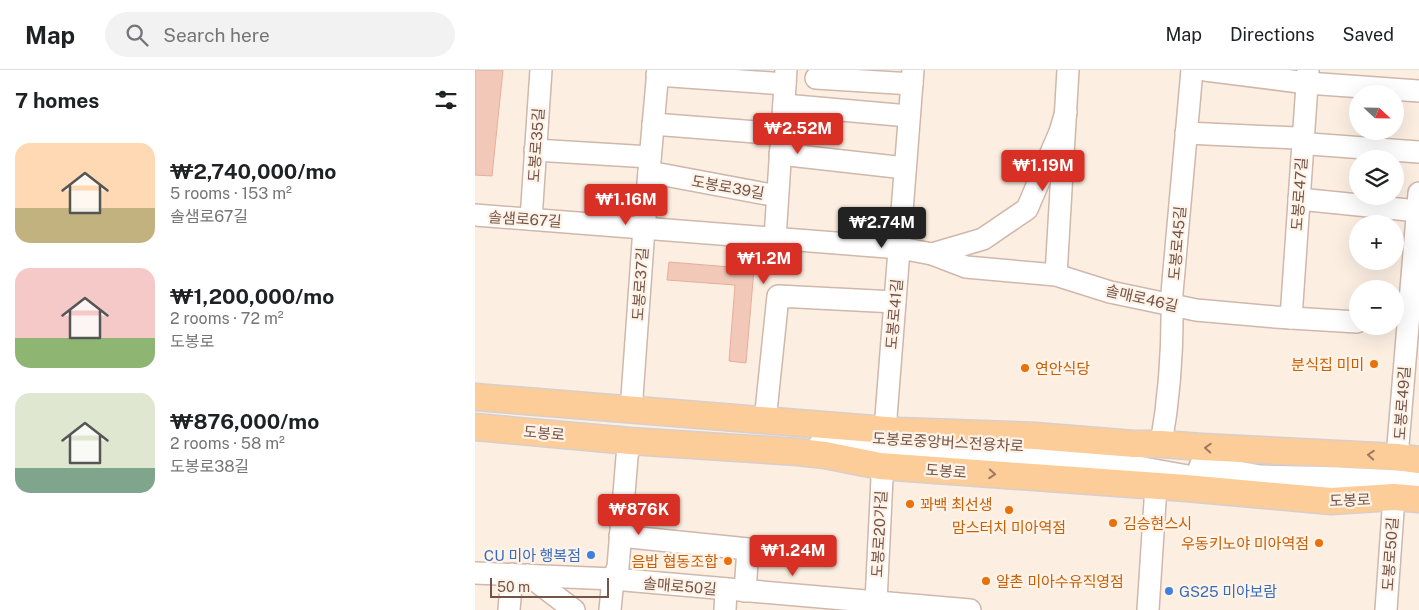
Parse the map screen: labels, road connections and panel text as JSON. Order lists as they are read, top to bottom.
{
  "streets": {
    "main road": ["도봉로"],
    "street": [
      "도봉로35길",
      "도봉로39길",
      "도봉로47길",
      "솔샘로67길",
      "도봉로45길",
      "도봉로37길",
      "솔매로46길",
      "도봉로41길",
      "도봉로49길",
      "도봉로중앙버스전용차로",
      "도봉로20가길",
      "도봉로50길",
      "솔매로50길"
    ]
  },
  "crossings": [
    ["도봉로35길", "솔샘로67길"],
    ["도봉로39길", "솔샘로67길"],
    ["도봉로39길", "도봉로37길"],
    ["도봉로47길", "솔매로46길"],
    ["솔샘로67길", "도봉로37길"],
    ["솔샘로67길", "솔매로46길"],
    ["솔샘로67길", "도봉로41길"],
    ["도봉로45길", "솔매로46길"],
    ["도봉로45길", "도봉로"],
    ["도봉로37길", "도봉로"],
    ["도봉로41길", "도봉로"],
    ["도봉로49길", "도봉로"],
    ["도봉로", "도봉로20가길"],
    ["도봉로", "도봉로50길"],
    ["도봉로20가길", "솔매로50길"]
  ],
  "places": [
    "분식집 미미",
    "연안식당",
    "꽈백 최선생",
    "맘스터치 미아역점",
    "김승현스시",
    "우동키노야 미아역점",
    "CU 미아 행복점",
    "음밥 협동조합",
    "알촌 미아수유직영점",
    "GS25 미아보람"
  ],
  "scale_bar": "50 m",
  "north": "right",
  "page": {
    "header": "Map",
    "search": "Search here",
    "nav": ["Map", "Directions", "Saved"],
    "heading": "7 homes",
    "map_buttons": ["+", "−"],
    "price": [
      "₩2.52M",
      "₩1.19M",
      "₩1.16M",
      "₩2.74M",
      "₩1.2M",
      "₩876K",
      "₩1.24M"
    ],
    "list": [
      {
        "name": "₩2,740,000/mo",
        "note": "5 rooms · 153 m² · 솔샘로67길"
      },
      {
        "name": "₩1,200,000/mo",
        "note": "2 rooms · 72 m² · 도봉로"
      },
      {
        "name": "₩876,000/mo",
        "note": "2 rooms · 58 m² · 도봉로38길"
      }
    ],
    "scale": "50 m"
  }
}
